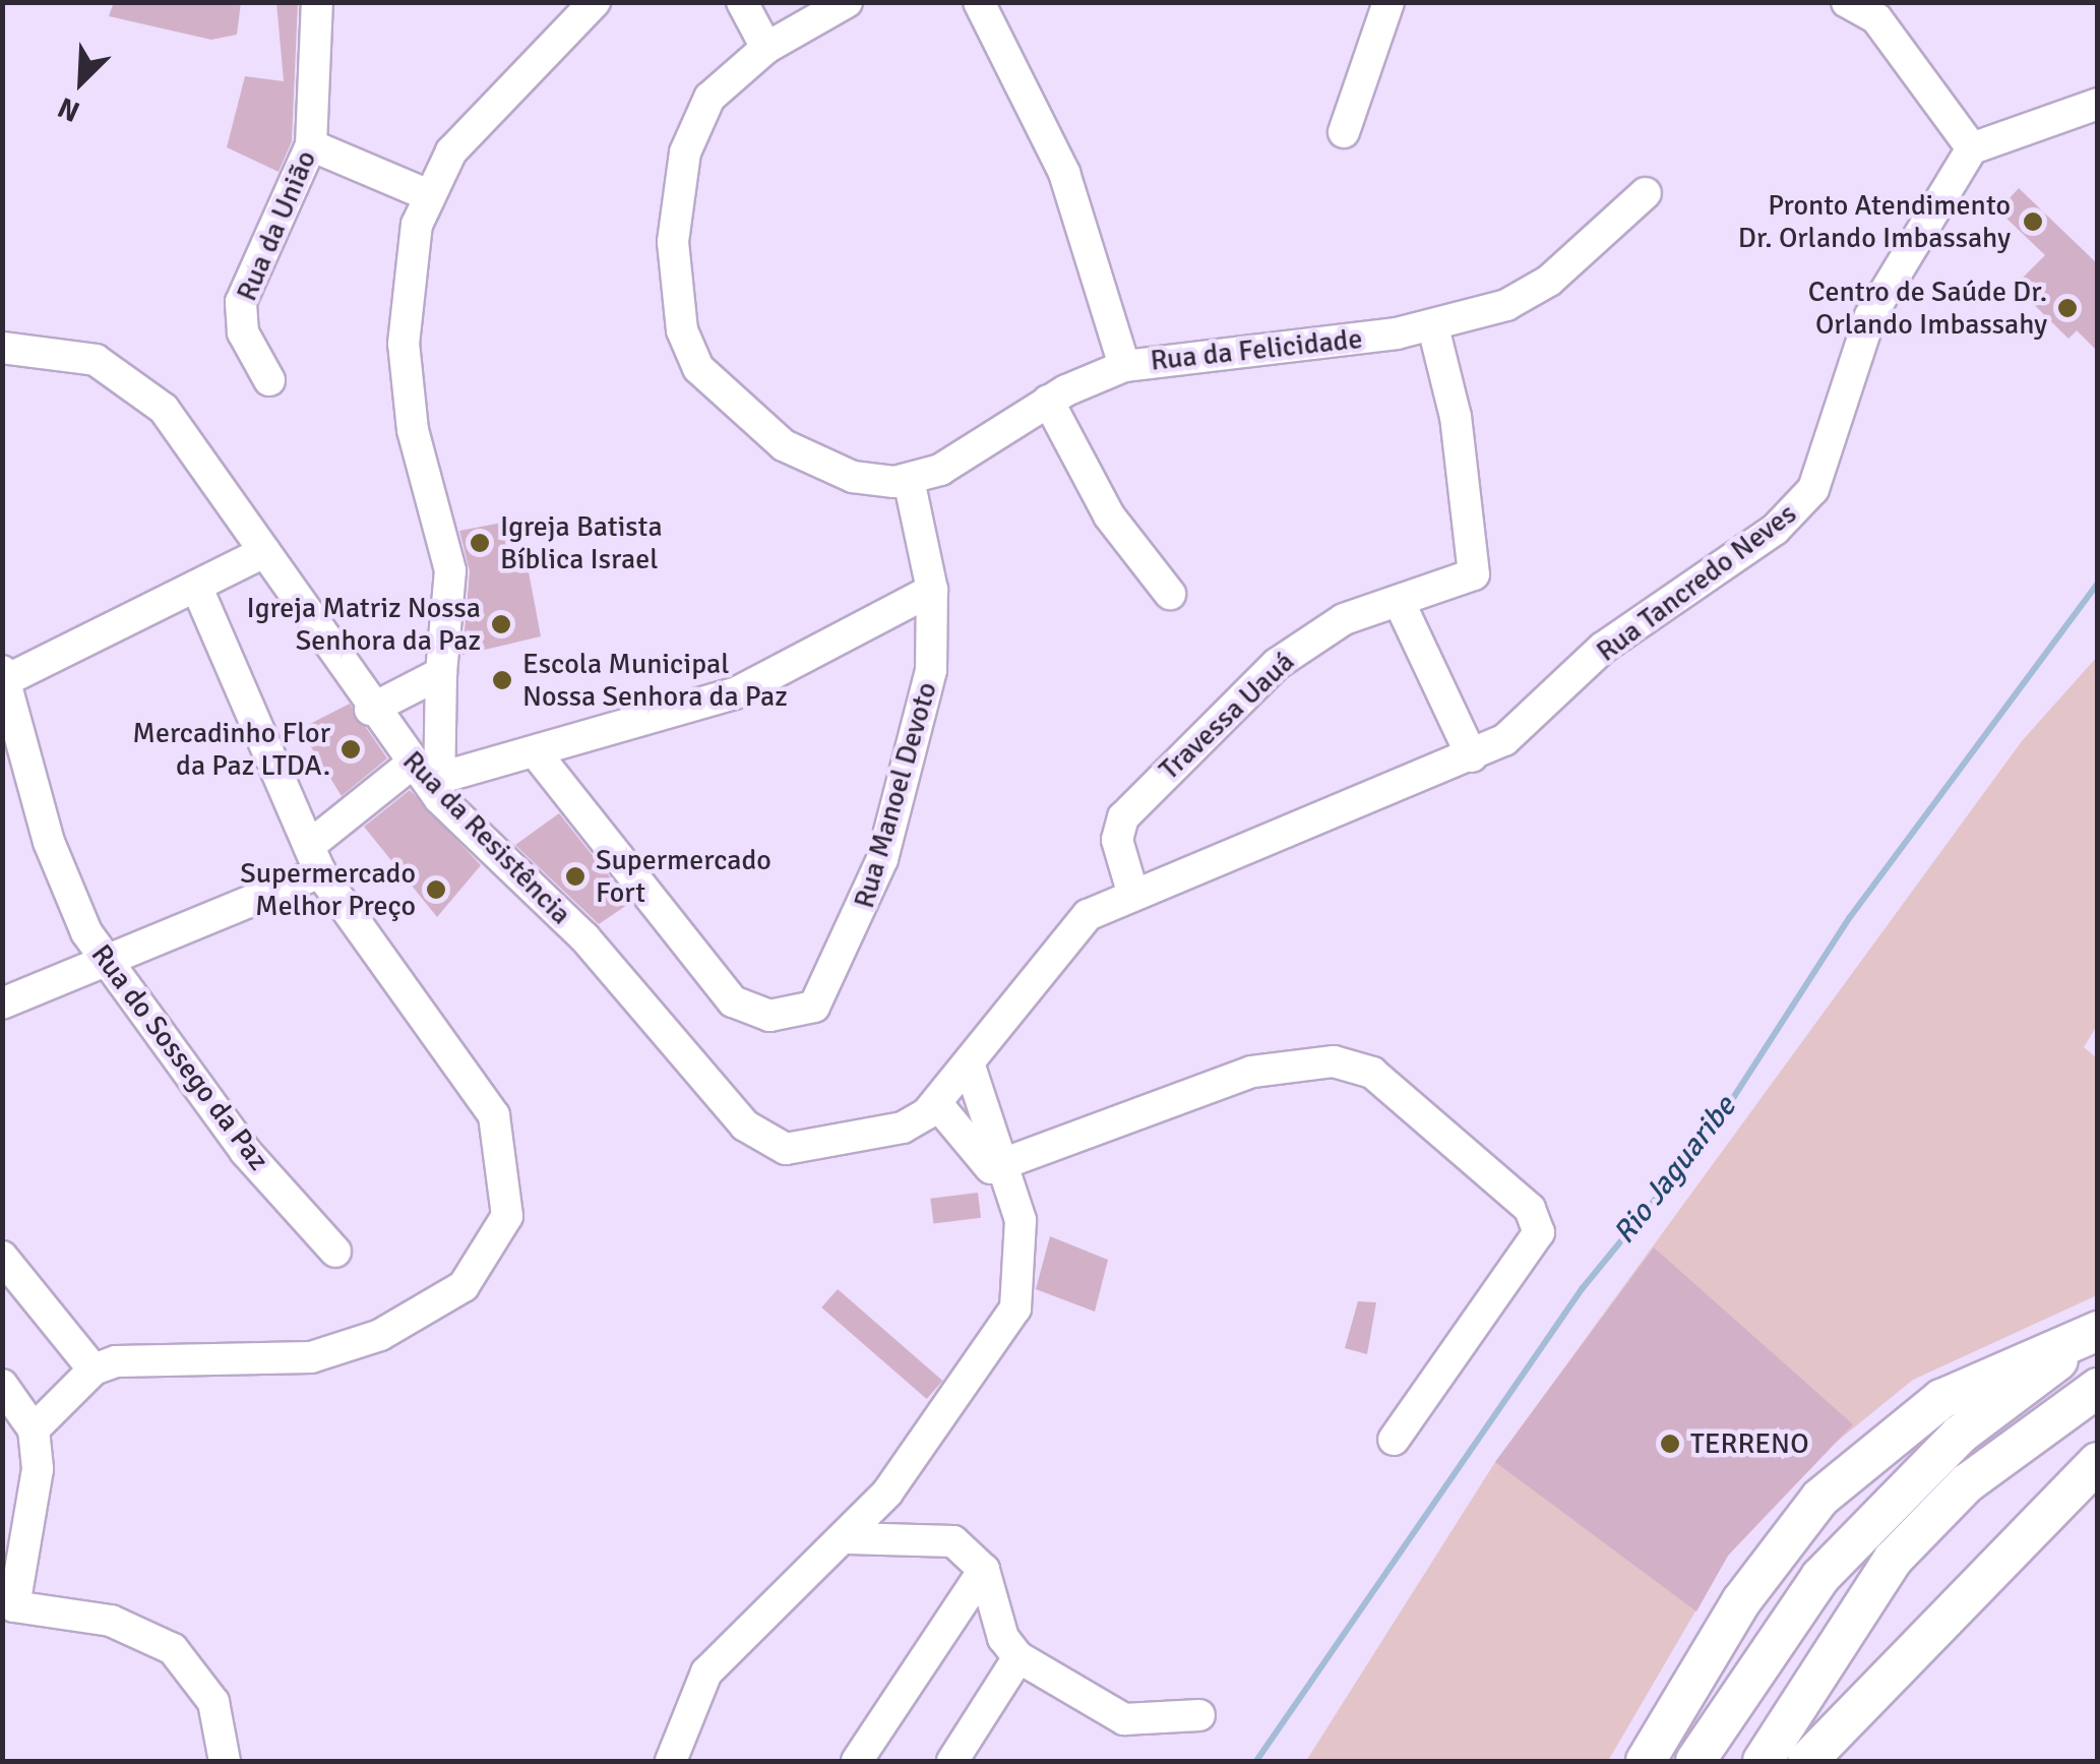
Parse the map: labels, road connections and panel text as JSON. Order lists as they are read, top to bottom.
{
  "streets": {
    "street": [
      "Rua da União",
      "Rua da Felicidade",
      "Rua Tancredo Neves",
      "Travessa Uauá",
      "Rua Manoel Devoto",
      "Rua da Resistência",
      "Rua do Sossego da Paz"
    ]
  },
  "crossings": [
    ["Rua da Felicidade", "Travessa Uauá"],
    ["Rua da Felicidade", "Rua Manoel Devoto"],
    ["Rua Tancredo Neves", "Travessa Uauá"],
    ["Rua Tancredo Neves", "Rua da Resistência"]
  ],
  "water": ["Rio Jaguaribe"],
  "places": [
    "Pronto Atendimento Dr. Orlando Imbassahy",
    "Centro de Saúde Dr. Orlando Imbassahy",
    "Igreja Batista Bíblica Israel",
    "Igreja Matriz Nossa Senhora da Paz",
    "Escola Municipal Nossa Senhora da Paz",
    "Mercadinho Flor da Paz LTDA.",
    "Supermercado Fort",
    "Supermercado Melhor Preço",
    "TERRENO"
  ],
  "north": "bottom left"
}
